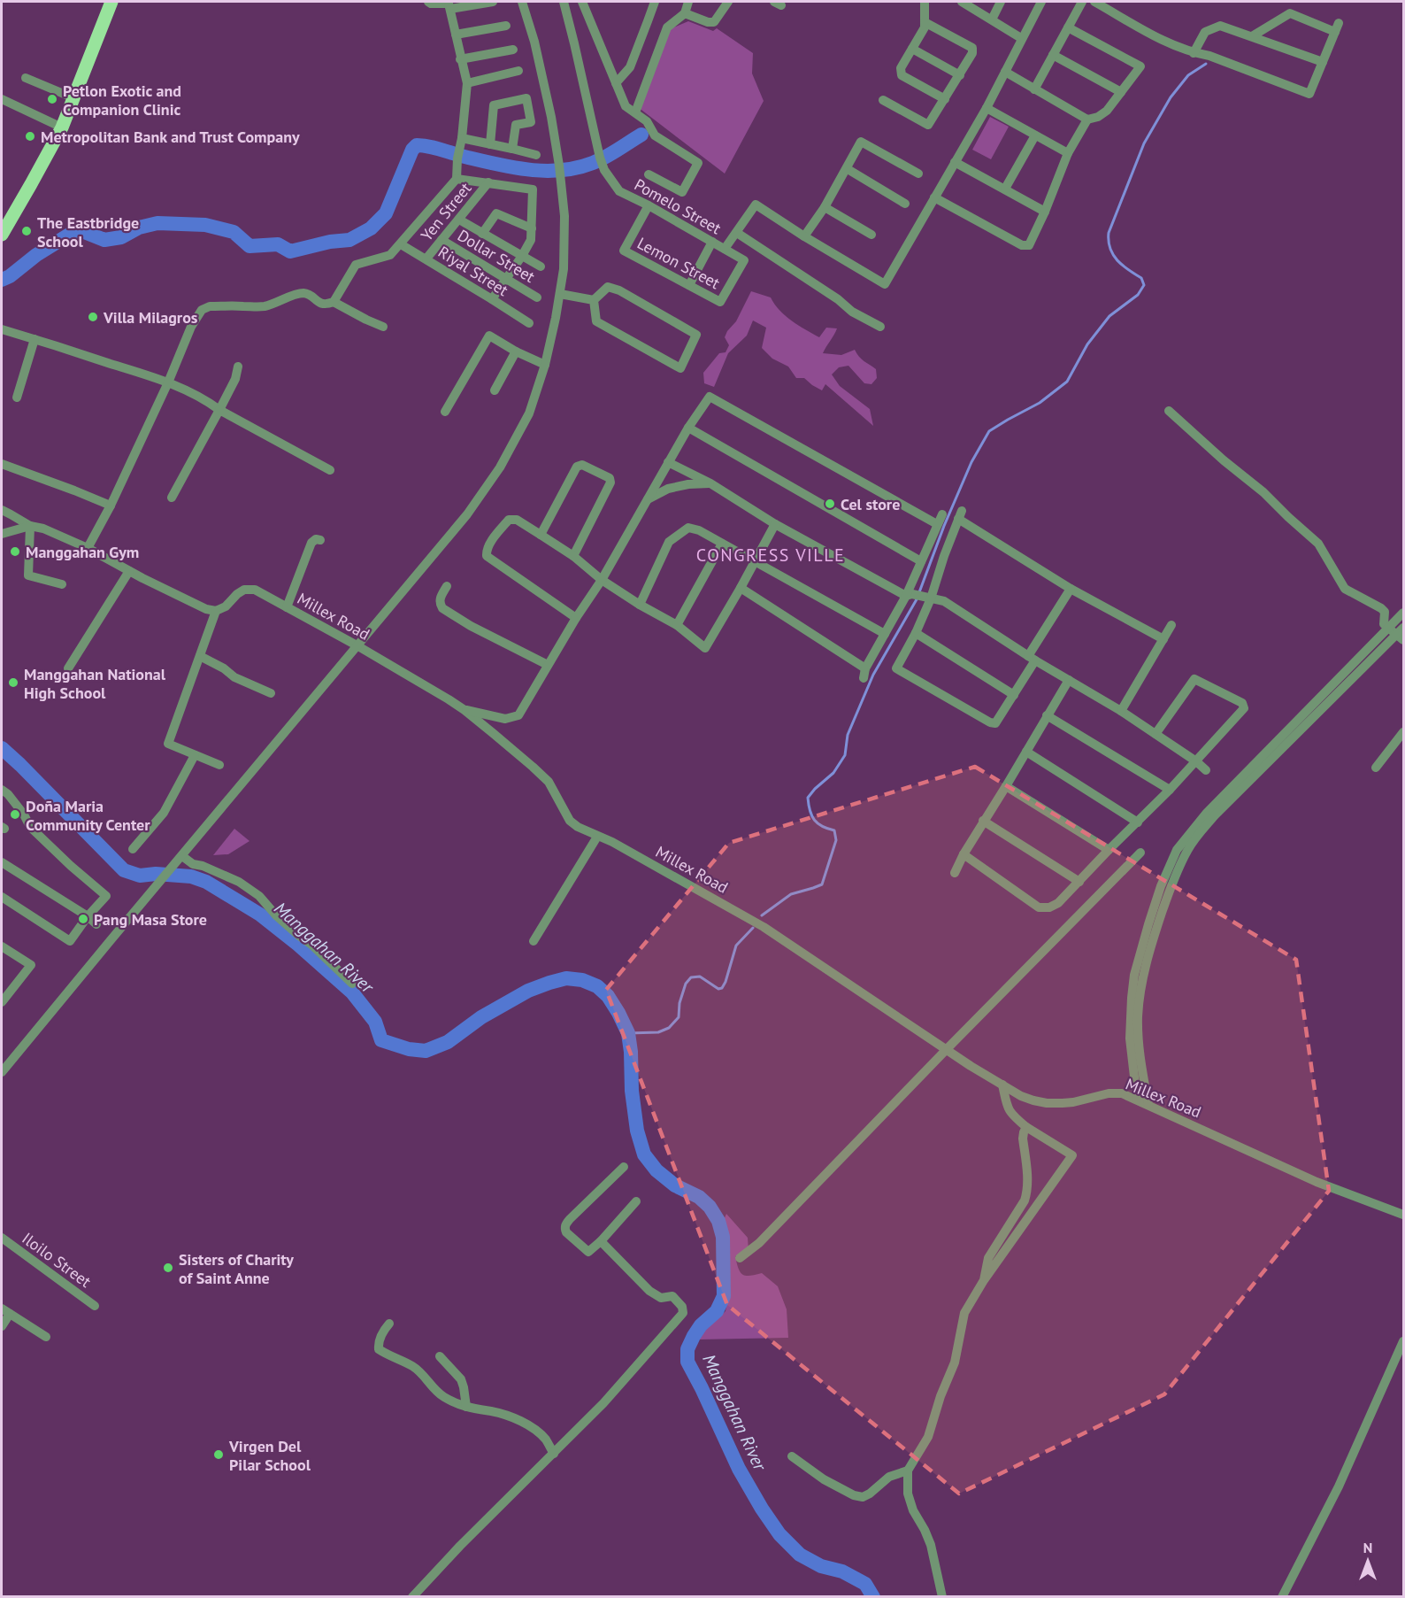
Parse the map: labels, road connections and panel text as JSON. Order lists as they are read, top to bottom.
{
  "streets": {
    "street": [
      "Pomelo Street",
      "Yen Street",
      "Dollar Street",
      "Lemon Street",
      "Riyal Street",
      "Millex Road",
      "Iloilo Street"
    ]
  },
  "crossings": [
    ["Pomelo Street", "Lemon Street"],
    ["Yen Street", "Dollar Street"],
    ["Yen Street", "Riyal Street"]
  ],
  "districts": ["CONGRESS VILLE"],
  "water": ["Manggahan River"],
  "places": [
    "Petlon Exotic and Companion Clinic",
    "Metropolitan Bank and Trust Company",
    "The Eastbridge School",
    "Villa Milagros",
    "Cel store",
    "Manggahan Gym",
    "Manggahan National High School",
    "Doña Maria Community Center",
    "Pang Masa Store",
    "Sisters of Charity of Saint Anne",
    "Virgen Del Pilar School"
  ],
  "north": "top"
}
